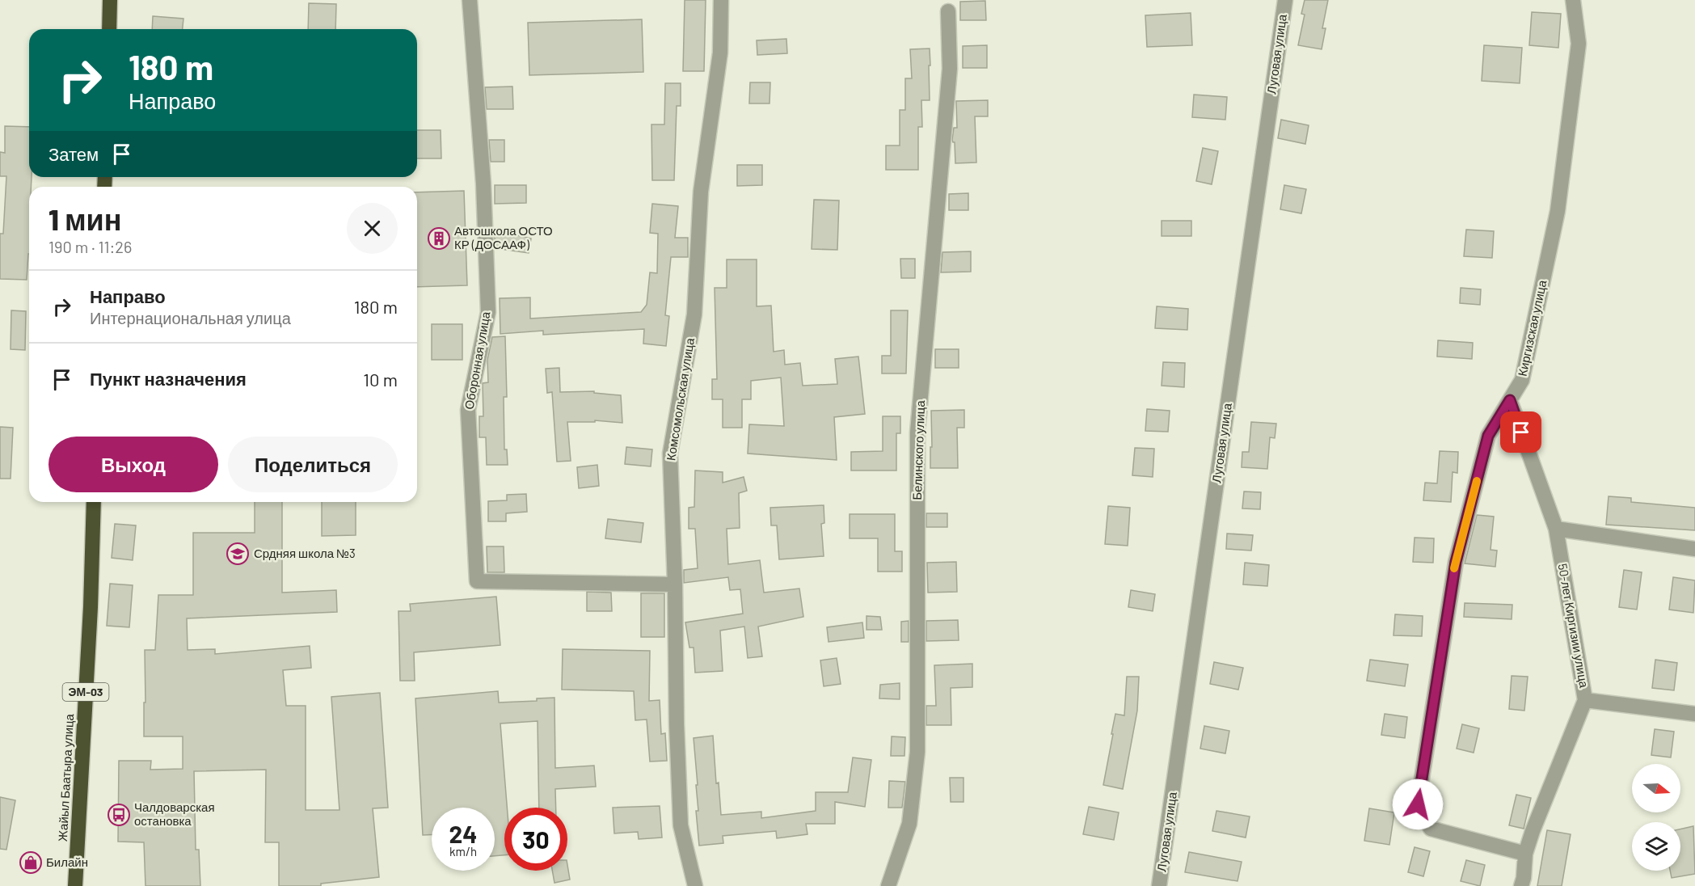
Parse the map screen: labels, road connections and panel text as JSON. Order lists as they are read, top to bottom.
{
  "streets": {
    "highway": ["ЭМ-03", "Жайыл Баатыра улица"],
    "street": [
      "Луговая улица",
      "Киргизская улица",
      "Оборонная улица",
      "Комсомольская улица",
      "Белинского улица",
      "50-лет Киргизии улица"
    ]
  },
  "crossings": [
    ["Киргизская улица", "50-лет Киргизии улица"],
    ["Оборонная улица", "Комсомольская улица"]
  ],
  "places": {
    "building": ["Автошкола ОСТО КР (ДОСААФ)"],
    "school or university": ["Срдняя школа №3"],
    "bus stop": ["Чалдоварская остановка"],
    "shop": ["Билайн"]
  },
  "north": "right",
  "page": {
    "turn": ["180 m", "Направо"],
    "then": "Затем",
    "heading": ["1 мин", "190 m · 11:26"],
    "list": [
      {
        "name": "Направо",
        "note": "Интернациональная улица",
        "value": "180 m"
      },
      {
        "name": "Пункт назначения",
        "value": "10 m"
      }
    ],
    "buttons": ["Выход", "Поделиться"],
    "speed": "24 km/h",
    "limit": "30"
  }
}
